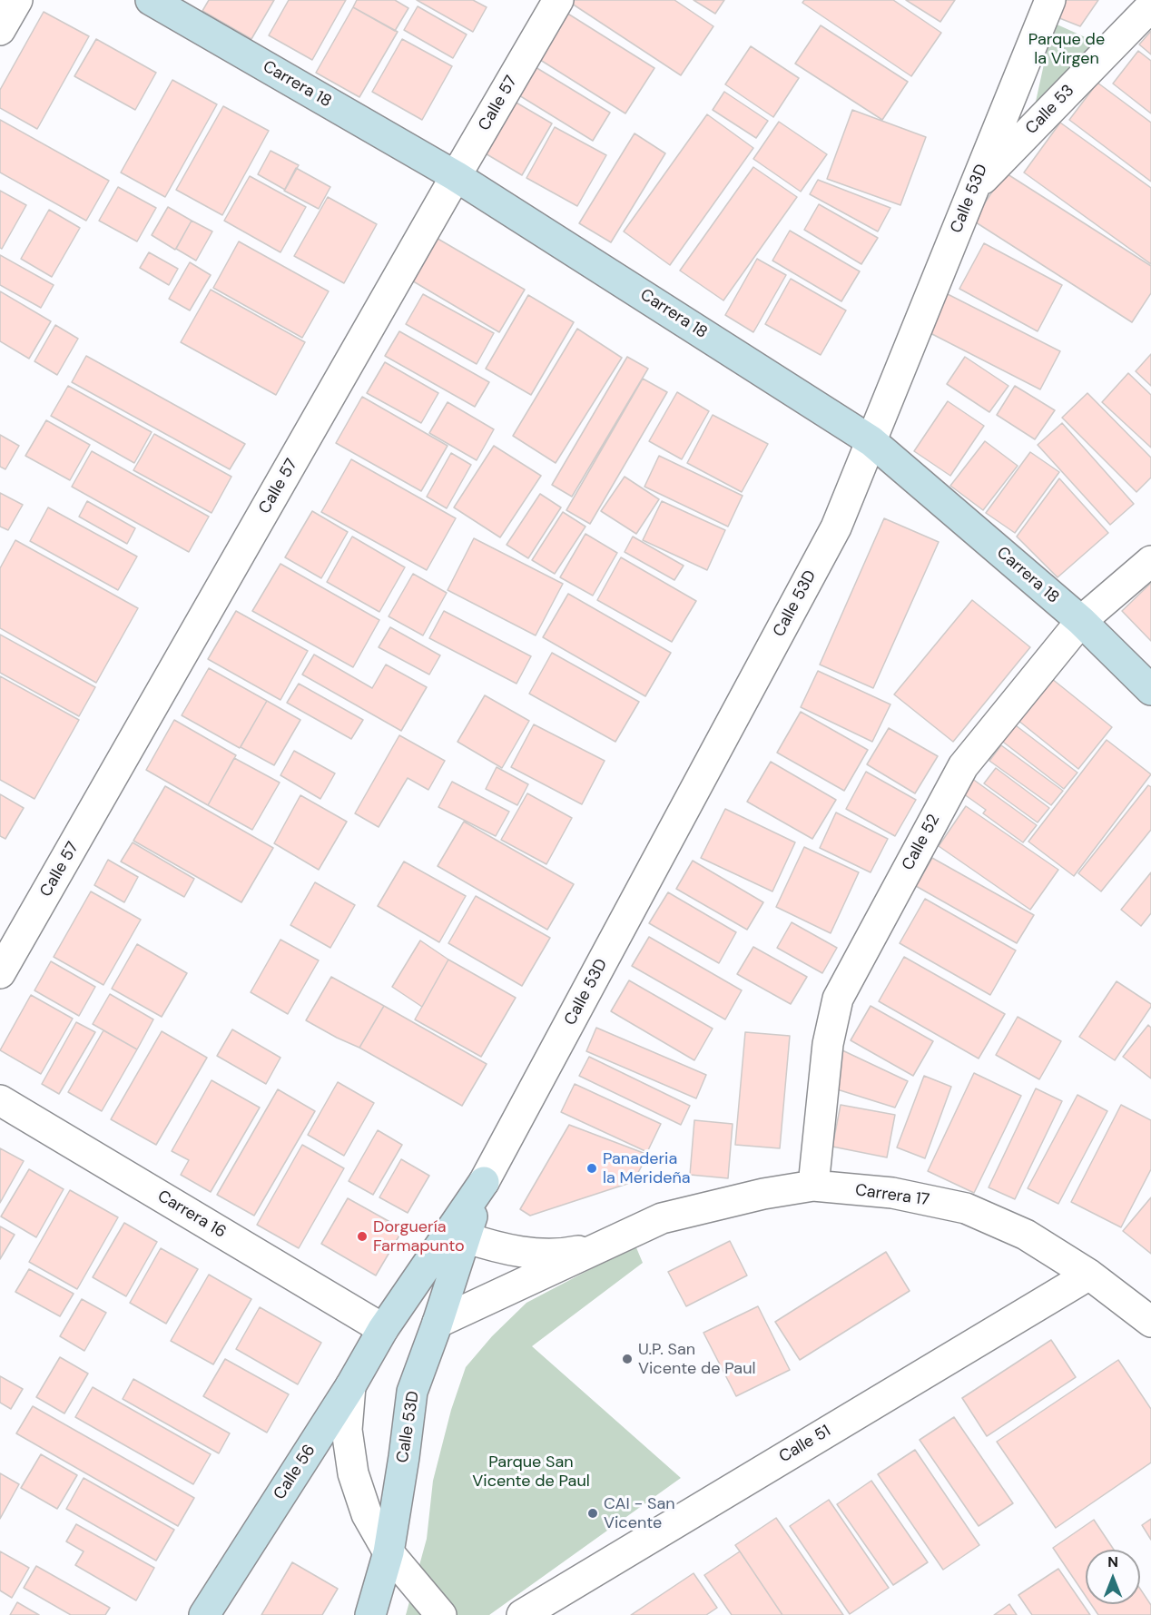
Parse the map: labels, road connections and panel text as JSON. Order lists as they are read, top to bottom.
{
  "streets": {
    "street": [
      "Carrera 18",
      "Calle 57",
      "Calle 53",
      "Calle 53D",
      "Calle 52",
      "Carrera 17",
      "Carrera 16",
      "Calle 51",
      "Calle 56"
    ]
  },
  "crossings": [
    ["Carrera 18", "Calle 57"],
    ["Carrera 18", "Calle 53D"],
    ["Carrera 18", "Calle 52"],
    ["Calle 53", "Calle 53D"],
    ["Calle 53D", "Carrera 17"],
    ["Calle 53D", "Carrera 16"],
    ["Calle 53D", "Calle 56"],
    ["Calle 52", "Carrera 17"],
    ["Carrera 17", "Calle 51"],
    ["Carrera 16", "Calle 56"]
  ],
  "parks": ["Parque de la Virgen", "Parque San Vicente de Paul"],
  "places": [
    "Panaderia la Merideña",
    "Dorguería Farmapunto",
    "U.P. San Vicente de Paul",
    "CAI - San Vicente"
  ],
  "north": "top"
}
